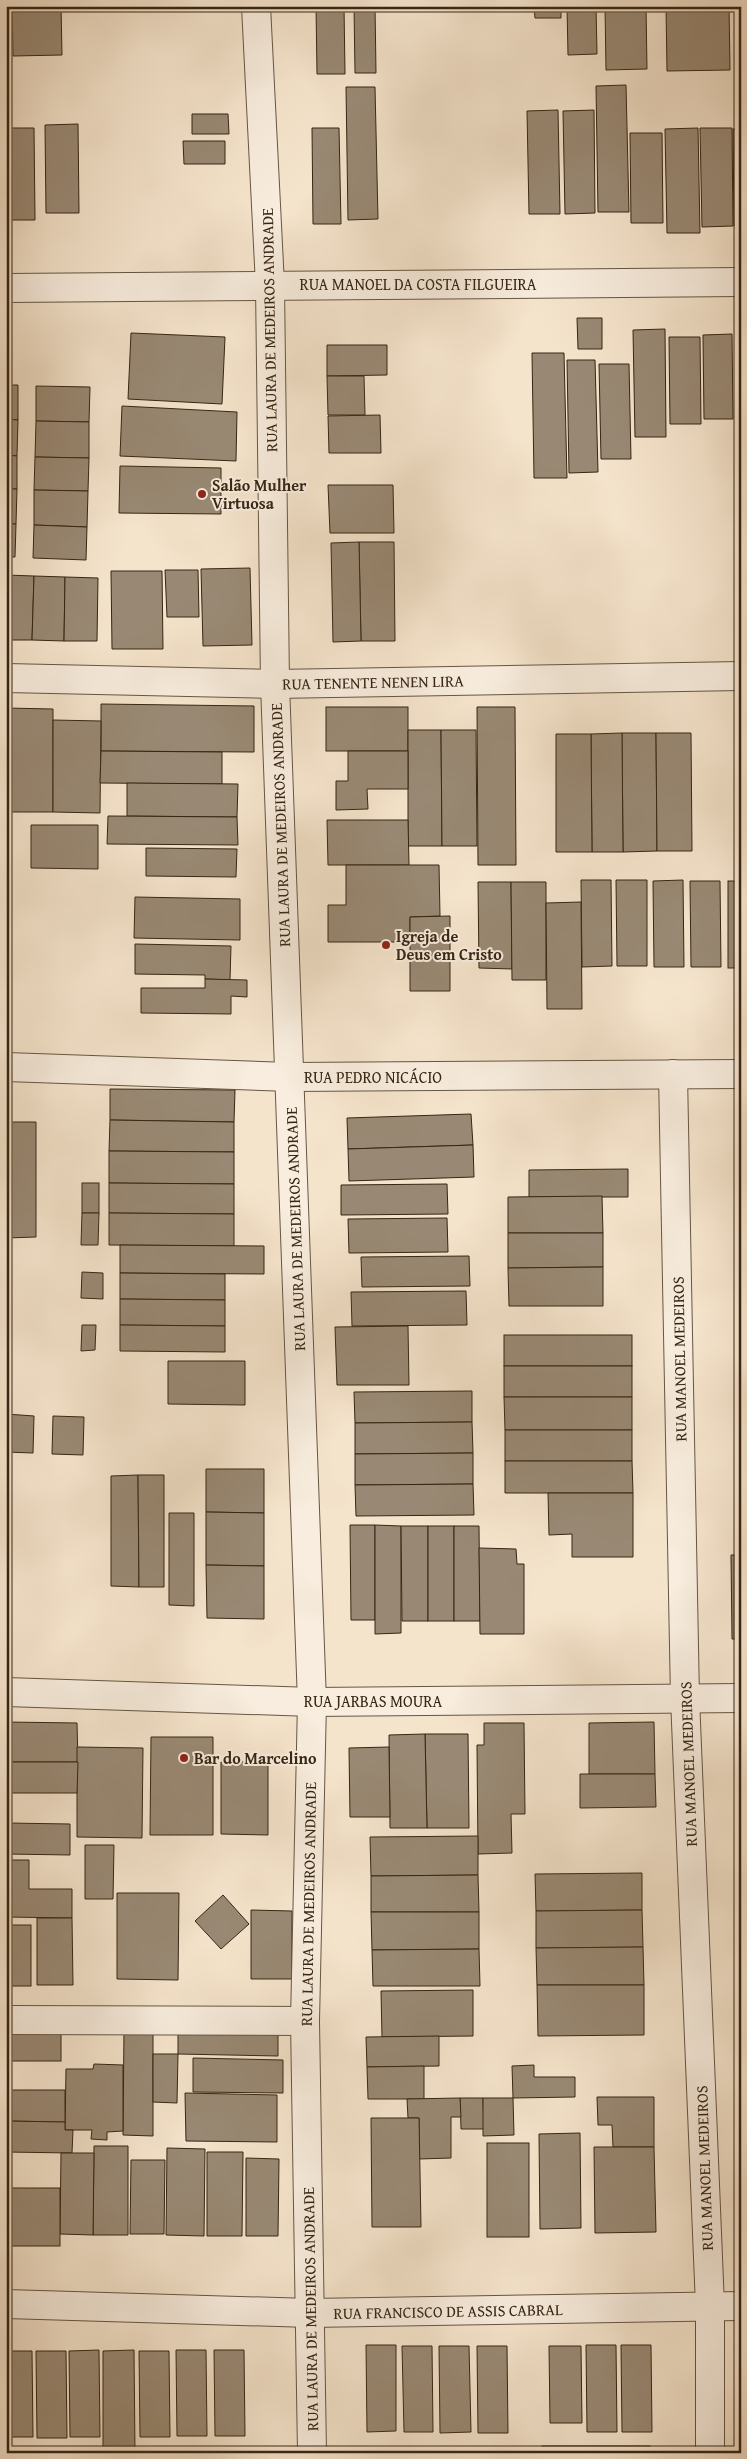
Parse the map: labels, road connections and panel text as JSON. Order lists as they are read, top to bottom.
{
  "streets": {
    "street": [
      "RUA MANOEL DA COSTA FILGUEIRA",
      "RUA LAURA DE MEDEIROS ANDRADE",
      "RUA TENENTE NENEN LIRA",
      "RUA PEDRO NICÁCIO",
      "RUA MANOEL MEDEIROS",
      "RUA JARBAS MOURA",
      "RUA FRANCISCO DE ASSIS CABRAL"
    ]
  },
  "crossings": [
    ["RUA MANOEL DA COSTA FILGUEIRA", "RUA LAURA DE MEDEIROS ANDRADE"],
    ["RUA LAURA DE MEDEIROS ANDRADE", "RUA TENENTE NENEN LIRA"],
    ["RUA LAURA DE MEDEIROS ANDRADE", "RUA PEDRO NICÁCIO"],
    ["RUA LAURA DE MEDEIROS ANDRADE", "RUA JARBAS MOURA"],
    ["RUA LAURA DE MEDEIROS ANDRADE", "RUA FRANCISCO DE ASSIS CABRAL"],
    ["RUA PEDRO NICÁCIO", "RUA MANOEL MEDEIROS"],
    ["RUA MANOEL MEDEIROS", "RUA JARBAS MOURA"],
    ["RUA MANOEL MEDEIROS", "RUA FRANCISCO DE ASSIS CABRAL"]
  ],
  "places": ["Salão Mulher Virtuosa", "Igreja de Deus em Cristo", "Bar do Marcelino"]
}
